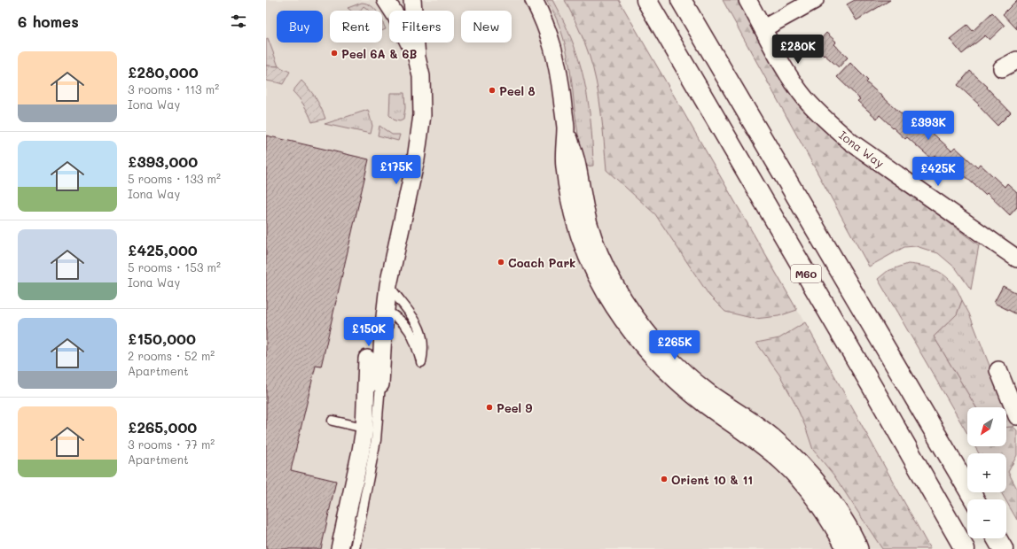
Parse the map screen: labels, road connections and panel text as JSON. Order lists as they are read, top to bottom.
{
  "streets": {
    "highway": ["M60"],
    "street": ["Iona Way"]
  },
  "places": [
    "Peel 6A & 6B",
    "Peel 8",
    "Coach Park",
    "Peel 9",
    "Orient 10 & 11"
  ],
  "north": "bottom left",
  "page": {
    "heading": "6 homes",
    "chip": [
      "Buy",
      "Rent",
      "Filters",
      "New"
    ],
    "price": [
      "£280K",
      "£393K",
      "£175K",
      "£425K",
      "£150K",
      "£265K"
    ],
    "list": [
      {
        "name": "£280,000",
        "note": "3 rooms · 113 m² · Iona Way"
      },
      {
        "name": "£393,000",
        "note": "5 rooms · 133 m² · Iona Way"
      },
      {
        "name": "£425,000",
        "note": "5 rooms · 153 m² · Iona Way"
      },
      {
        "name": "£150,000",
        "note": "2 rooms · 52 m² · Apartment"
      },
      {
        "name": "£265,000",
        "note": "3 rooms · 77 m² · Apartment"
      }
    ],
    "map_buttons": ["+", "−"]
  }
}
